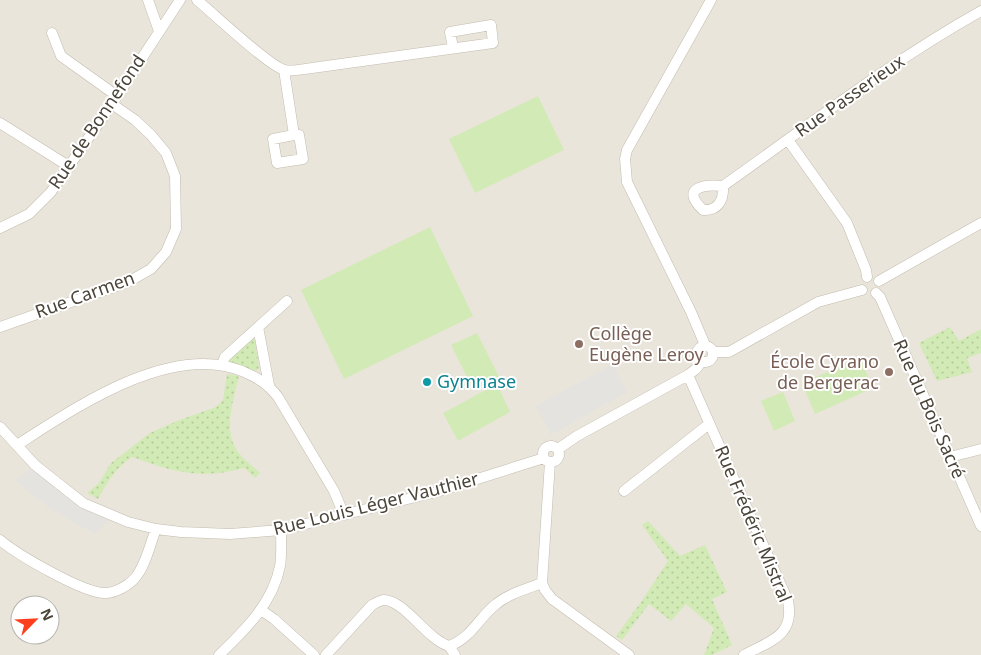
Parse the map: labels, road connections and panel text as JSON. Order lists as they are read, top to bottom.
{
  "streets": {
    "street": [
      "Rue Passerieux",
      "Rue de Bonnefond",
      "Rue Carmen",
      "Rue du Bois Sacré",
      "Rue Louis Léger Vauthier",
      "Rue Frédéric Mistral"
    ]
  },
  "crossings": [
    ["Rue de Bonnefond", "Rue Carmen"],
    ["Rue Louis Léger Vauthier", "Rue Frédéric Mistral"]
  ],
  "places": ["Collège Eugène Leroy", "École Cyrano de Bergerac", "Gymnase"],
  "north": "top right"
}
